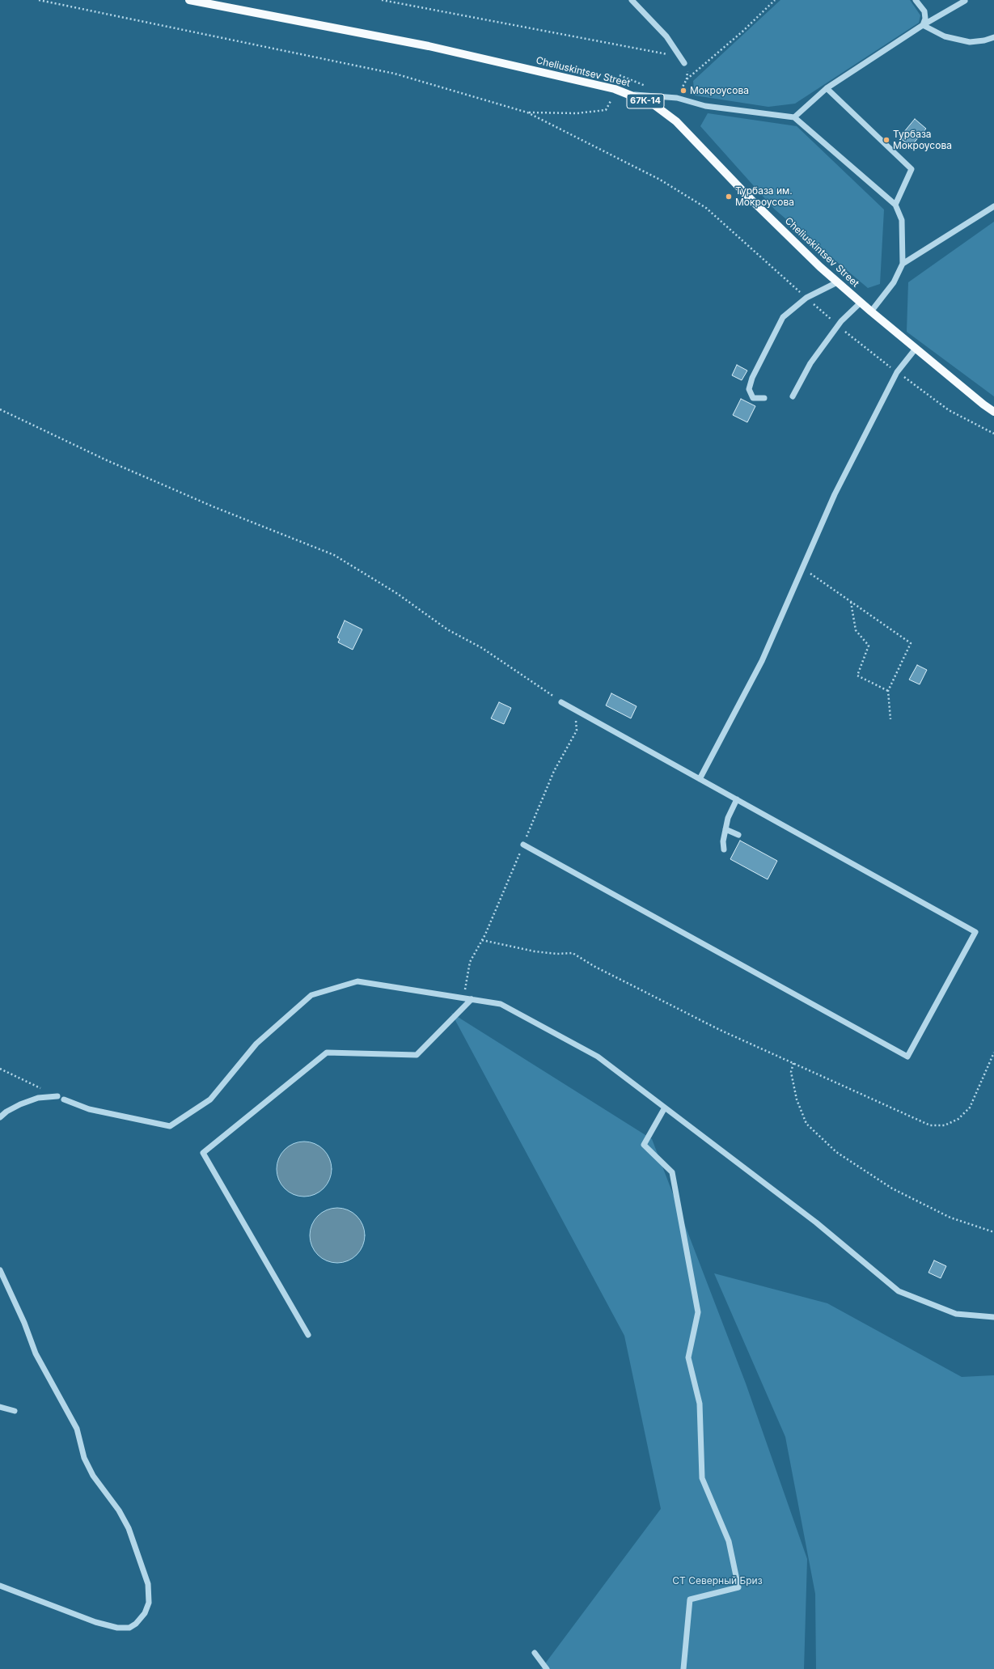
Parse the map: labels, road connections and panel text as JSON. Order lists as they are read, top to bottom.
{
  "streets": {
    "main road": ["Cheliuskintsev Street", "67К-14"]
  },
  "parks": ["СТ Северный Бриз"],
  "places": ["Мокроусова", "Турбаза Мокроусова", "Турбаза им. Мокроусова"]
}
